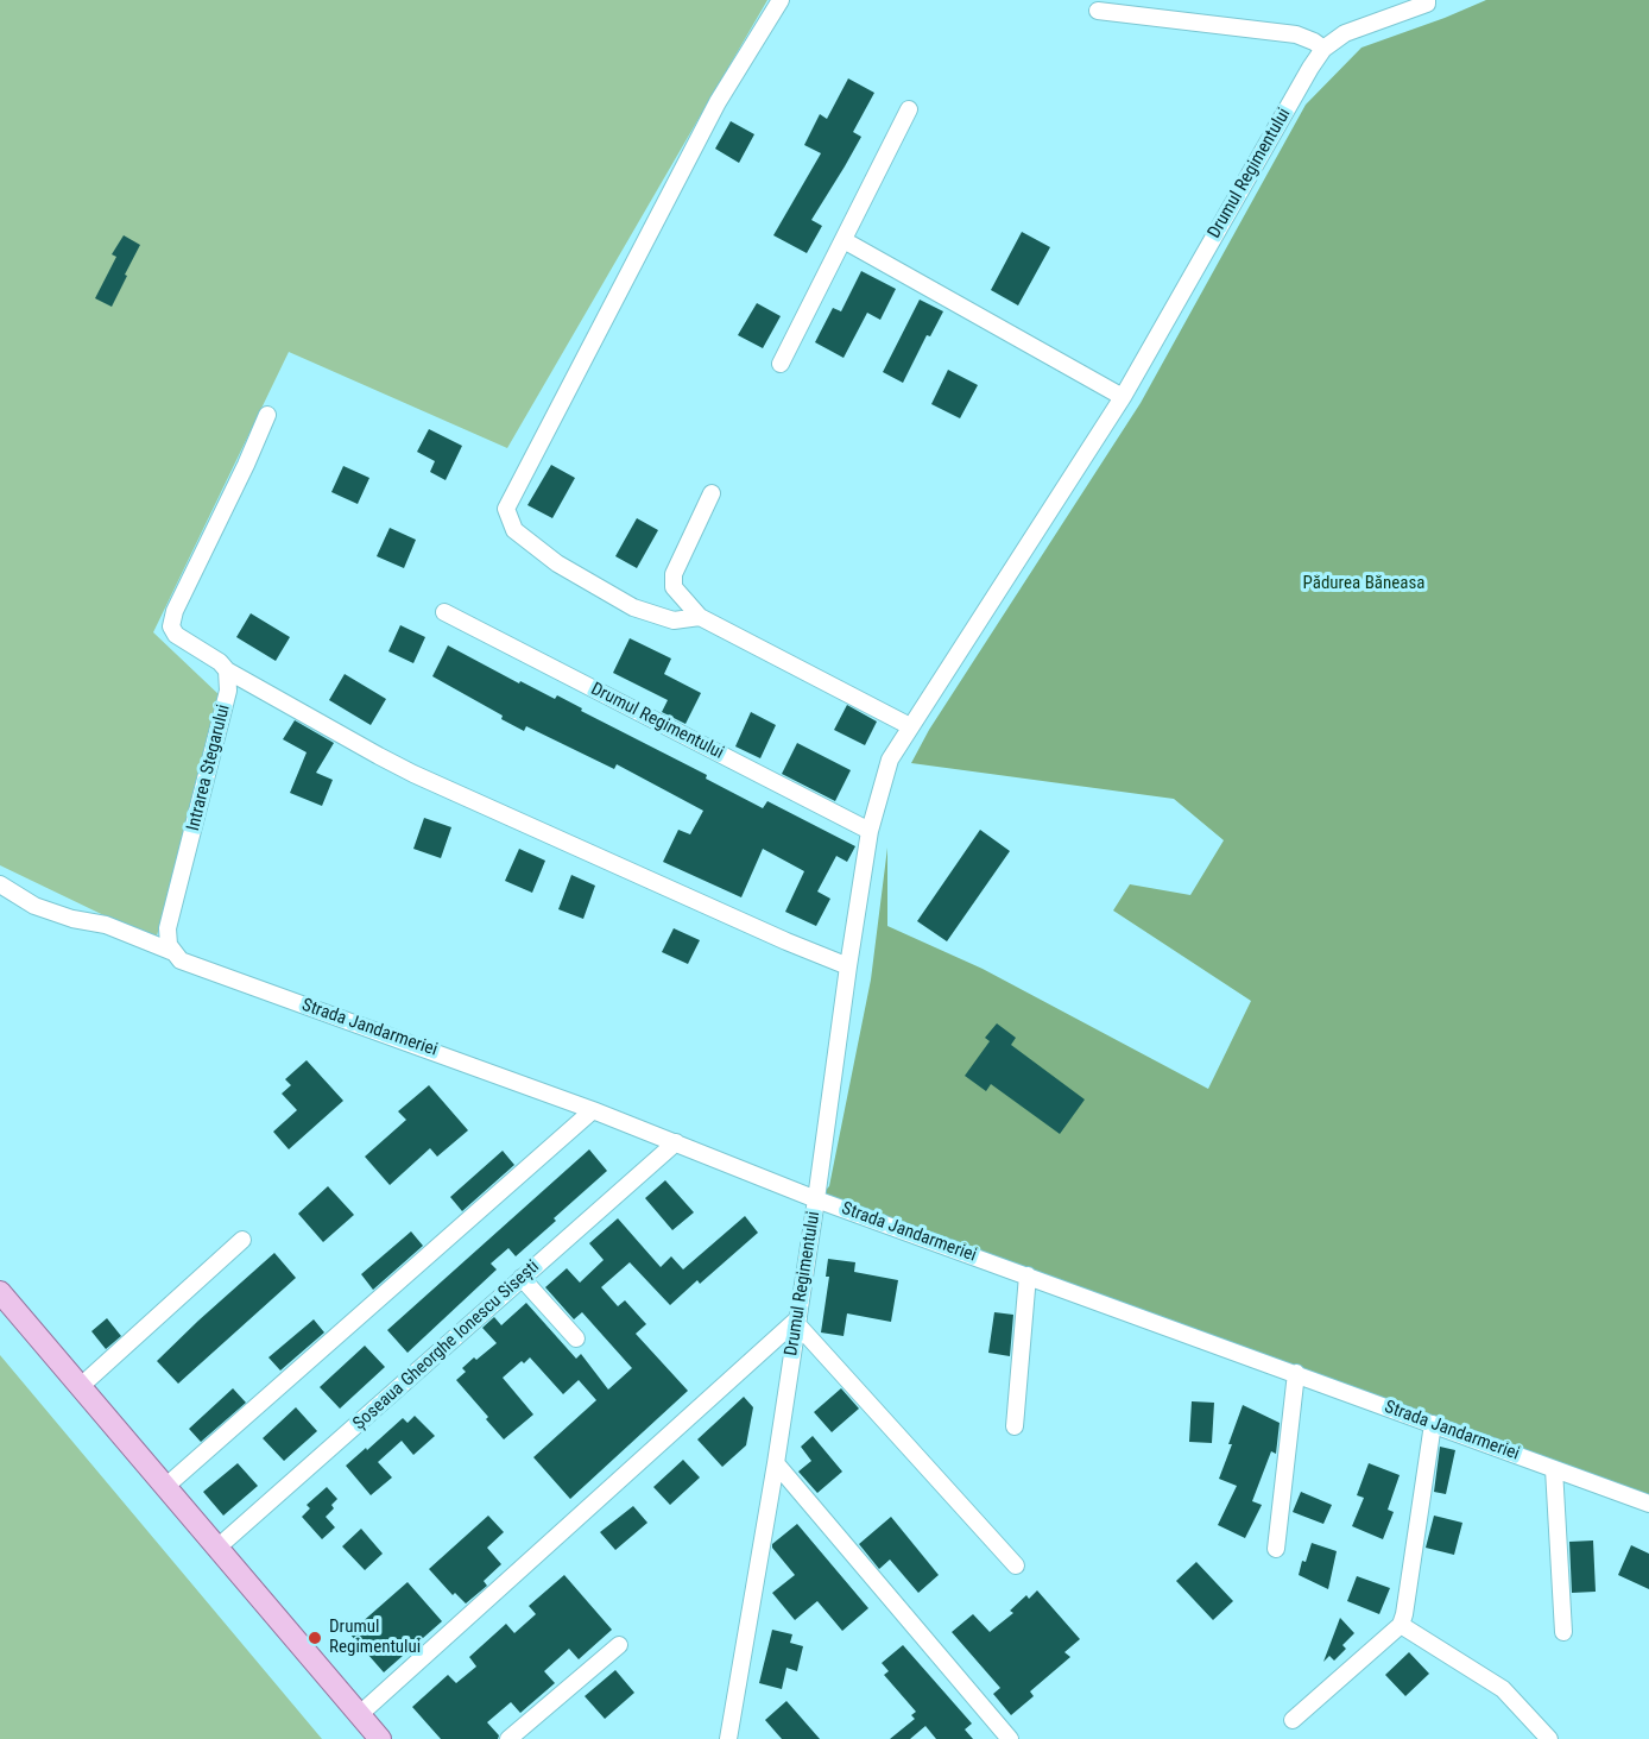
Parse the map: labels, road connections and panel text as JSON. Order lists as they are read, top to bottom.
{
  "streets": {
    "street": [
      "Drumul Regimentului",
      "Intrarea Stegarului",
      "Strada Jandarmeriei",
      "Șoseaua Gheorghe Ionescu Sisești"
    ]
  },
  "crossings": [
    ["Drumul Regimentului", "Strada Jandarmeriei"],
    ["Intrarea Stegarului", "Strada Jandarmeriei"],
    ["Strada Jandarmeriei", "Șoseaua Gheorghe Ionescu Sisești"]
  ],
  "parks": ["Pădurea Băneasa"],
  "places": ["Drumul Regimentului"]
}
